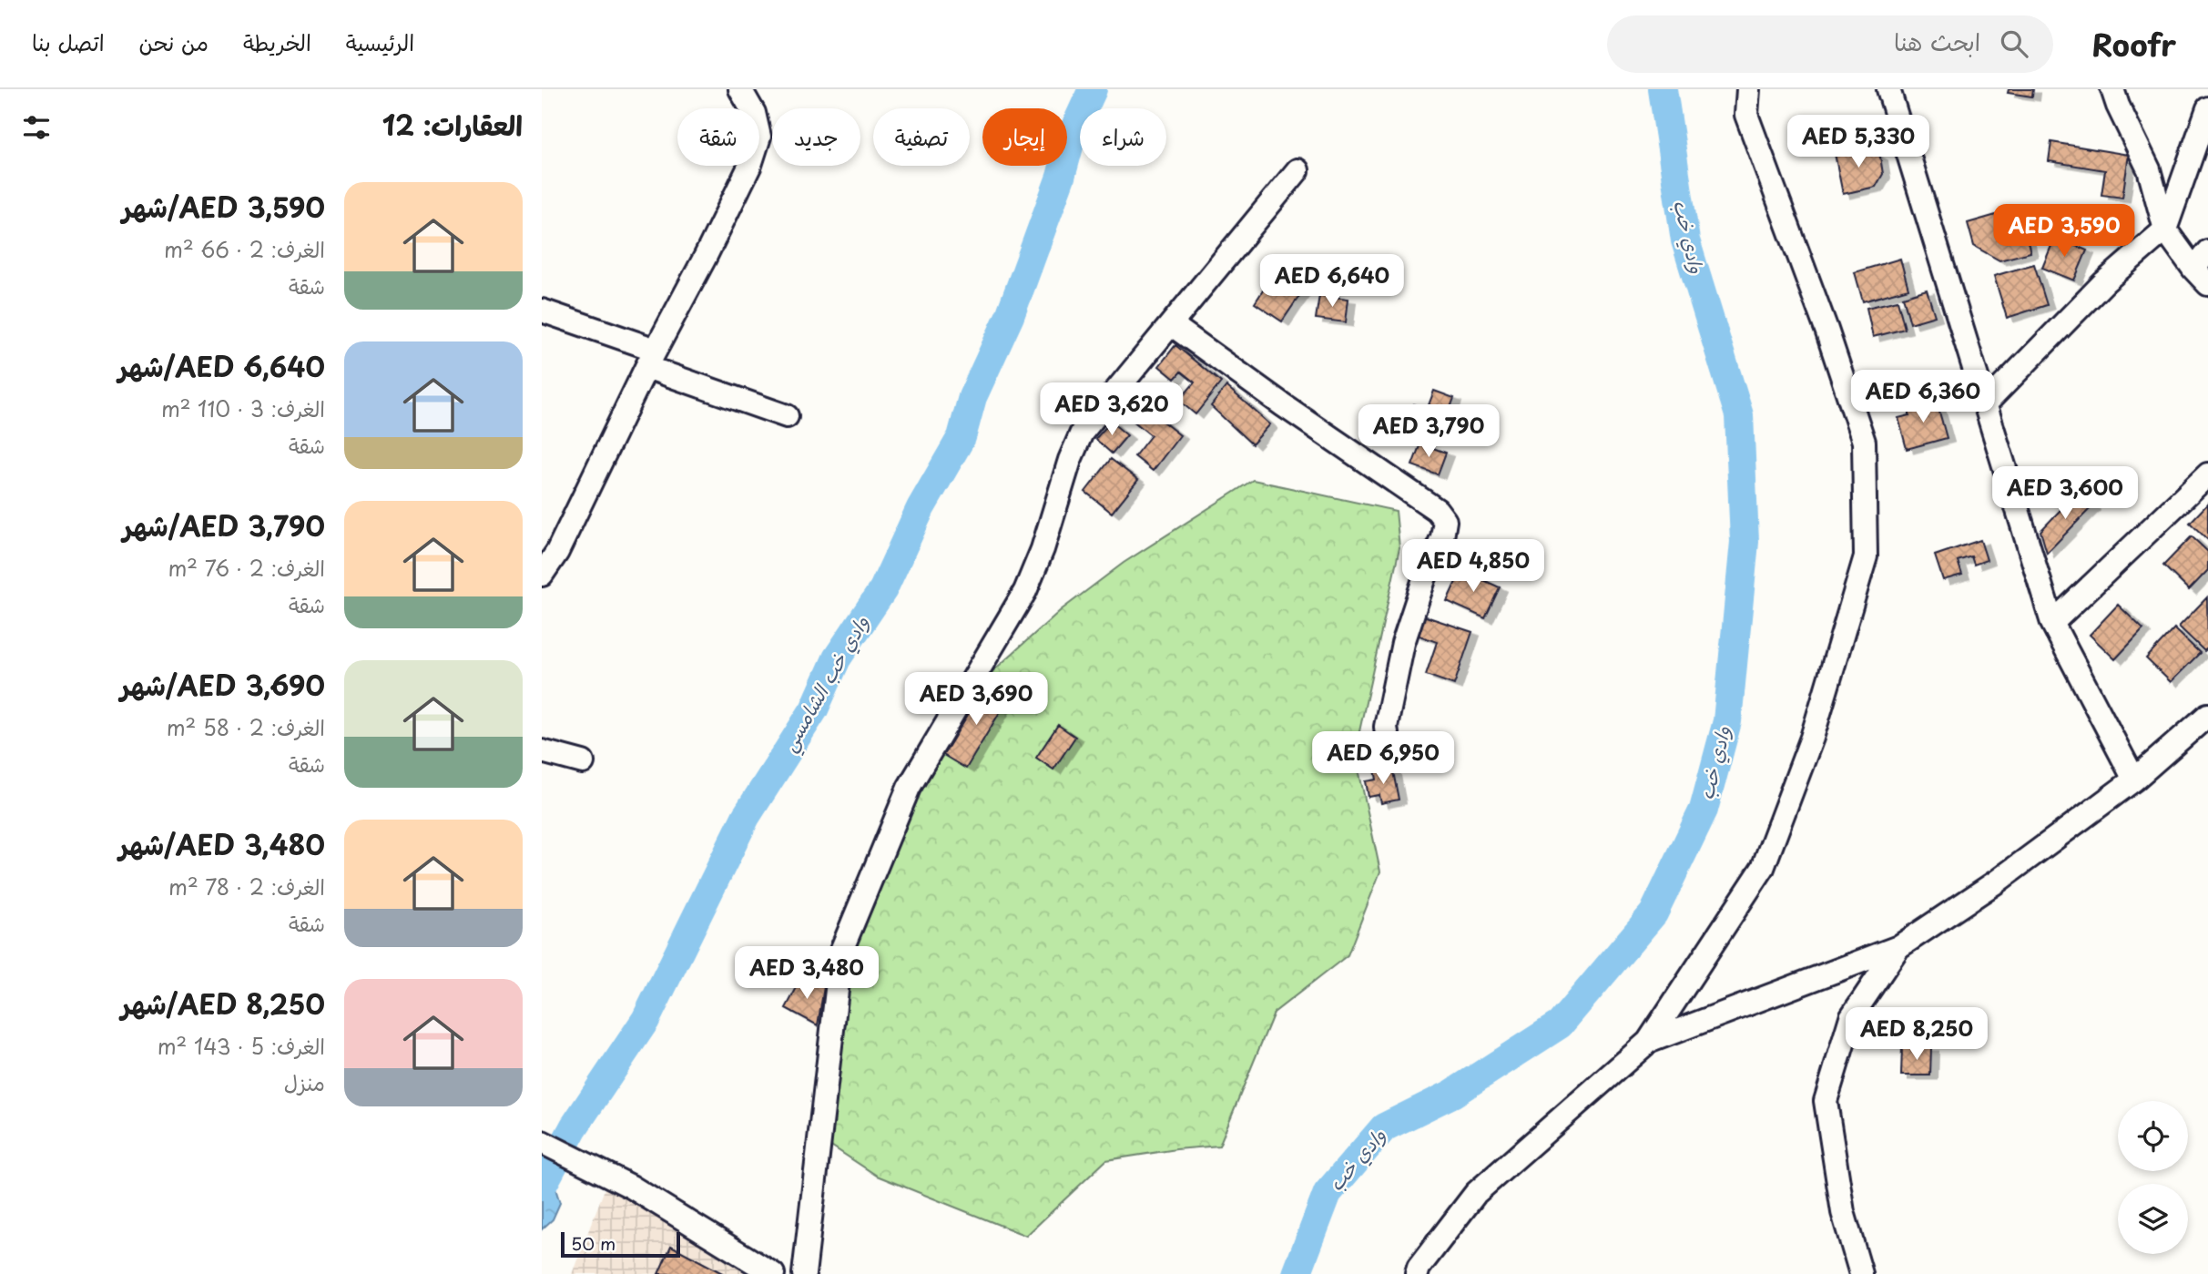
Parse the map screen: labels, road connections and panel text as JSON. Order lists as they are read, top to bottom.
{
  "water": ["وادي خب", "وادي خب الشامسي"],
  "scale_bar": "50 m",
  "page": {
    "header": "Roofr",
    "search": "ابحث هنا",
    "nav": [
      "الرئيسية",
      "الخريطة",
      "من نحن",
      "اتصل بنا"
    ],
    "heading": "العقارات: 12",
    "chip": [
      "شراء",
      "إيجار",
      "تصفية",
      "جديد",
      "شقة"
    ],
    "price": [
      "AED 5,330",
      "AED 3,590",
      "AED 6,640",
      "AED 6,360",
      "AED 3,620",
      "AED 3,790",
      "AED 3,600",
      "AED 4,850",
      "AED 3,690",
      "AED 6,950",
      "AED 3,480",
      "AED 8,250"
    ],
    "list": [
      {
        "name": "AED 3,590/شهر",
        "note": "الغرف: 2 · 66 m² · شقة"
      },
      {
        "name": "AED 6,640/شهر",
        "note": "الغرف: 3 · 110 m² · شقة"
      },
      {
        "name": "AED 3,790/شهر",
        "note": "الغرف: 2 · 76 m² · شقة"
      },
      {
        "name": "AED 3,690/شهر",
        "note": "الغرف: 2 · 58 m² · شقة"
      },
      {
        "name": "AED 3,480/شهر",
        "note": "الغرف: 2 · 78 m² · شقة"
      },
      {
        "name": "AED 8,250/شهر",
        "note": "الغرف: 5 · 143 m² · منزل"
      }
    ],
    "scale": "50 m"
  }
}
